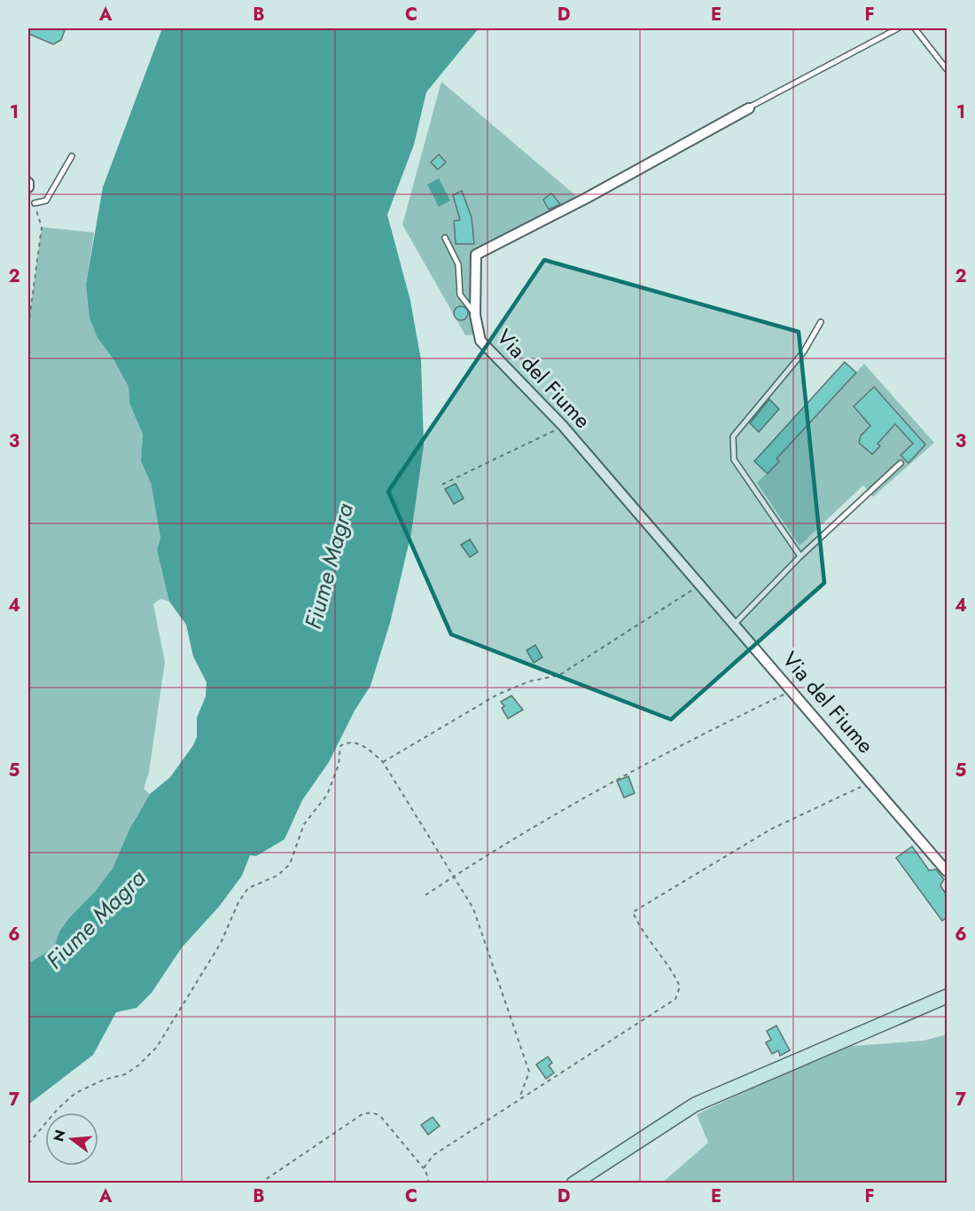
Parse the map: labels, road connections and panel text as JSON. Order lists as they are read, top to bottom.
{
  "streets": {
    "street": ["Via del Fiume"]
  },
  "water": ["Fiume Magra"],
  "north": "left",
  "grid": {
    "columns": [
      "A",
      "B",
      "C",
      "D",
      "E",
      "F"
    ],
    "rows": [
      "1",
      "2",
      "3",
      "4",
      "5",
      "6",
      "7"
    ]
  }
}
